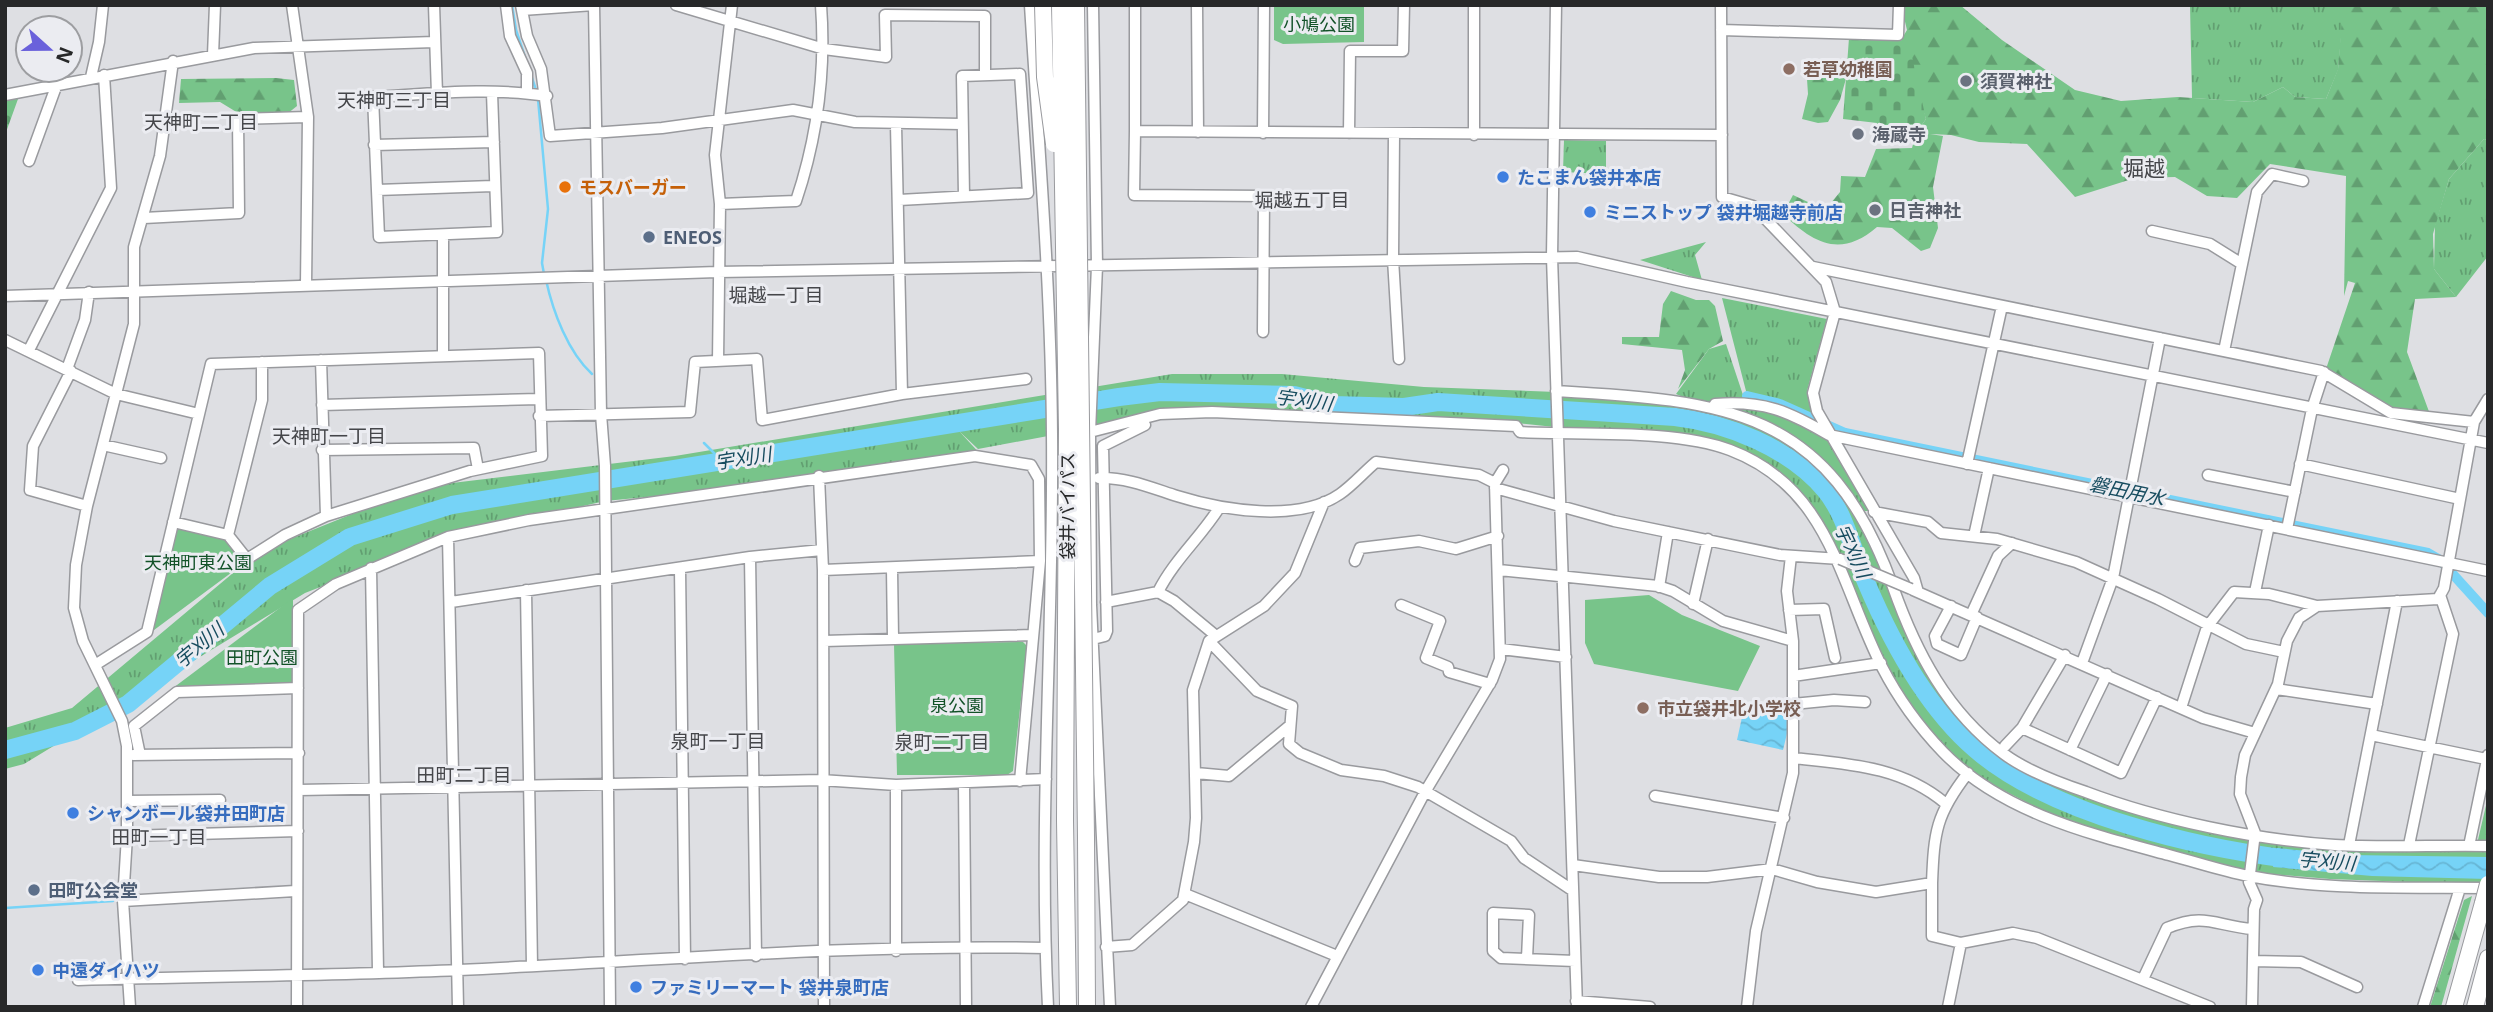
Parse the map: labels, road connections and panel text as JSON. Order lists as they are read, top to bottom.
{
  "streets": {
    "highway": ["袋井バイパス"]
  },
  "districts": [
    "天神町三丁目",
    "天神町二丁目",
    "堀越",
    "堀越五丁目",
    "堀越一丁目",
    "天神町一丁目",
    "泉町一丁目",
    "泉町二丁目",
    "田町二丁目",
    "田町一丁目"
  ],
  "water": ["宇刈川", "磐田用水"],
  "parks": [
    "小鳩公園",
    "天神町東公園",
    "田町公園",
    "泉公園"
  ],
  "places": [
    "若草幼稚園",
    "須賀神社",
    "海蔵寺",
    "たこまん袋井本店",
    "モスバーガー",
    "日吉神社",
    "ミニストップ 袋井堀越寺前店",
    "ENEOS",
    "市立袋井北小学校",
    "シャンボール袋井田町店",
    "田町公会堂",
    "中遠ダイハツ",
    "ファミリーマート 袋井泉町店"
  ],
  "north": "right"
}
